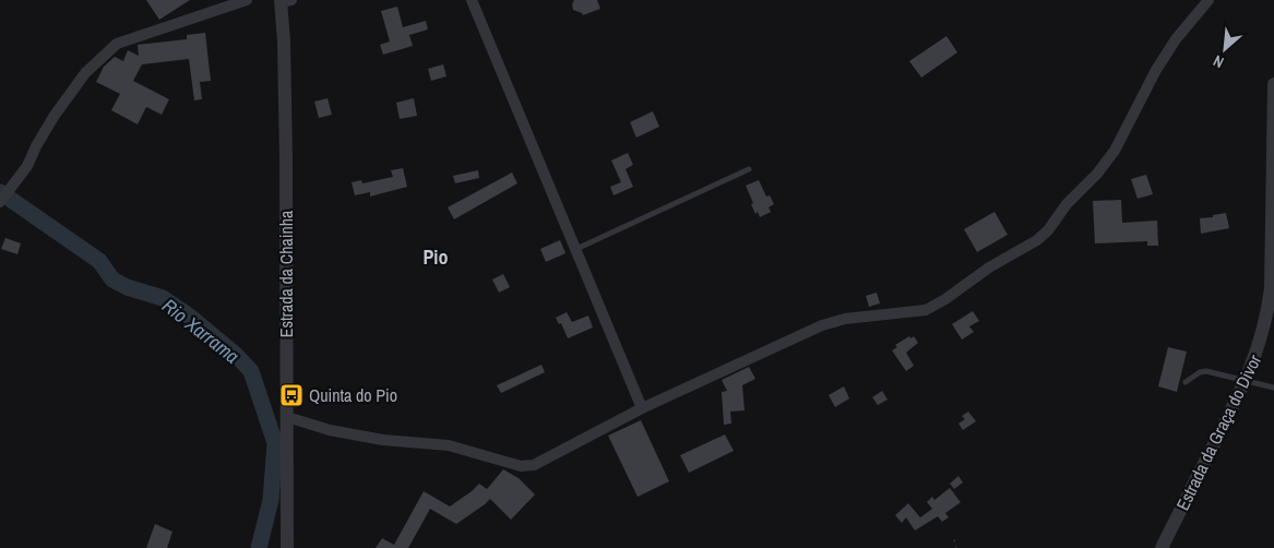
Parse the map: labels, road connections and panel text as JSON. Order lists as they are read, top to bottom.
{
  "streets": {
    "street": ["Estrada da Chainha", "Estrada da Graça do Divor"]
  },
  "districts": ["Pio"],
  "water": ["Rio Xarrama"],
  "places": {
    "bus stop": ["Quinta do Pio"]
  },
  "north": "bottom left"
}
